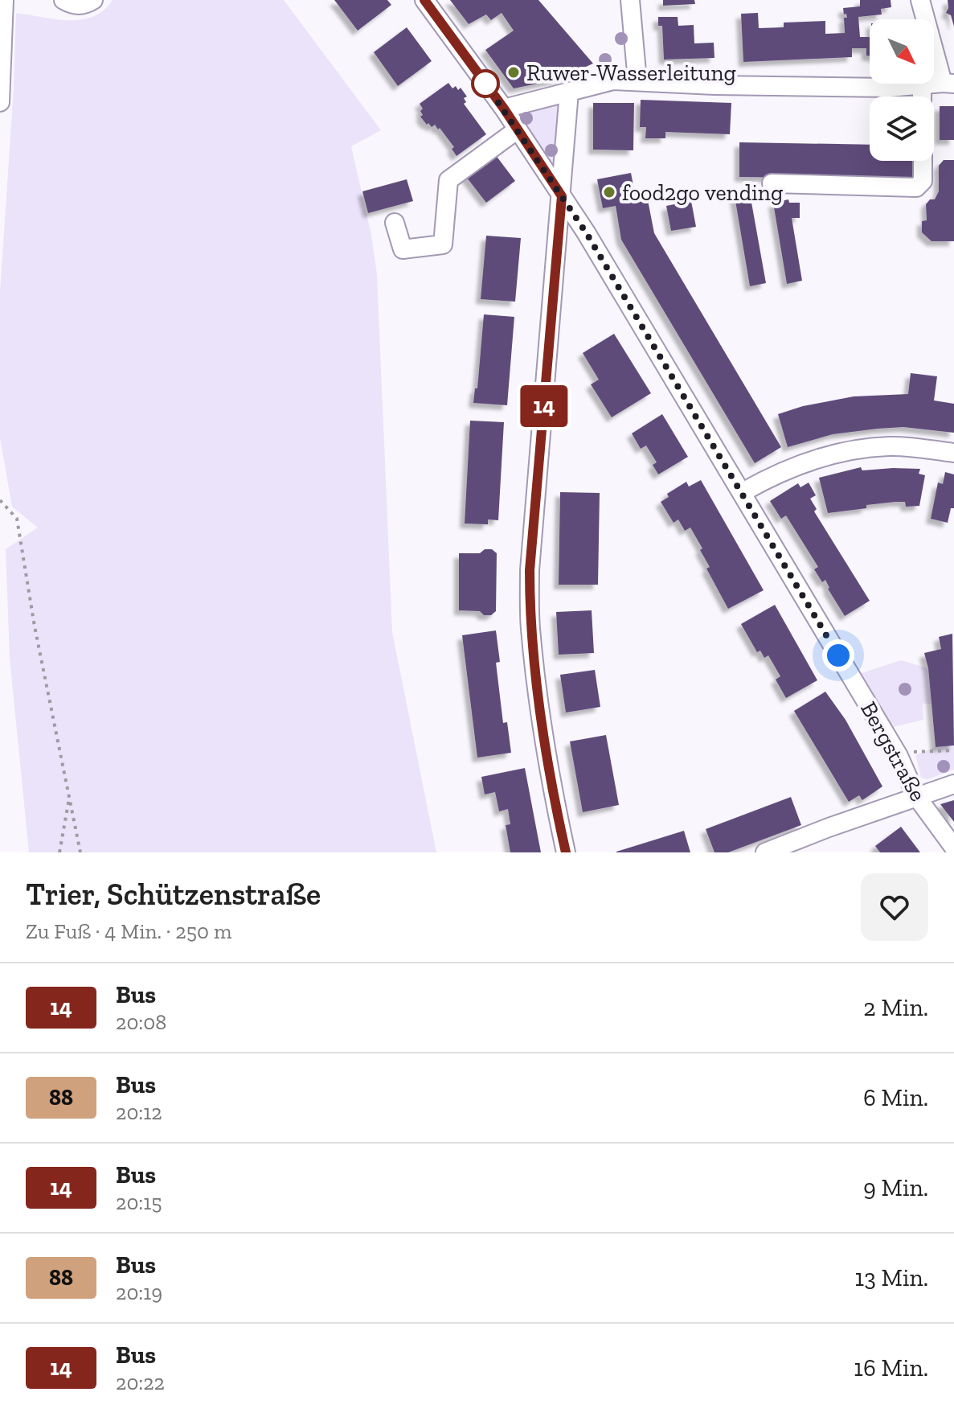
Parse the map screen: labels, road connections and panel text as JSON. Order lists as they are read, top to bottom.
{
  "streets": {
    "street": ["Bergstraße"]
  },
  "places": ["Ruwer-Wasserleitung", "food2go vending"],
  "lines": ["bus line 14"],
  "north": "bottom right",
  "page": {
    "on_map": "14",
    "heading": ["Trier, Schützenstraße", "Zu Fuß · 4 Min. · 250 m"],
    "list": [
      {
        "mark": "14",
        "name": "Bus",
        "note": "20:08",
        "value": "2 Min."
      },
      {
        "mark": "88",
        "name": "Bus",
        "note": "20:12",
        "value": "6 Min."
      },
      {
        "mark": "14",
        "name": "Bus",
        "note": "20:15",
        "value": "9 Min."
      },
      {
        "mark": "88",
        "name": "Bus",
        "note": "20:19",
        "value": "13 Min."
      },
      {
        "mark": "14",
        "name": "Bus",
        "note": "20:22",
        "value": "16 Min."
      }
    ]
  }
}
